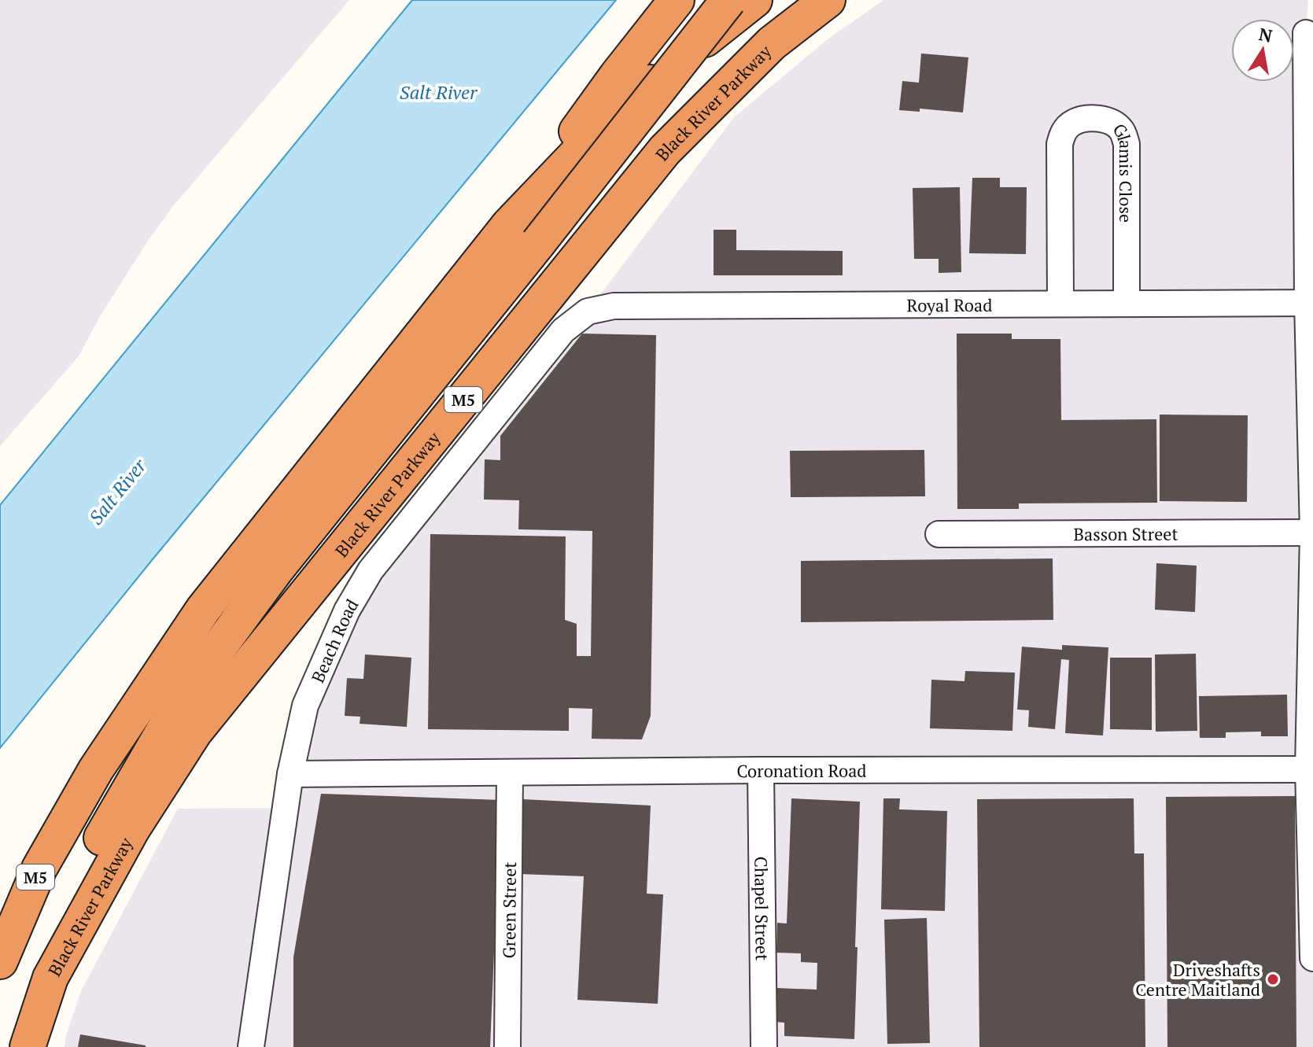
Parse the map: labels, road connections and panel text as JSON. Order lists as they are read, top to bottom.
{
  "streets": {
    "highway": ["Black River Parkway", "M5"],
    "street": [
      "Glamis Close",
      "Royal Road",
      "Basson Street",
      "Beach Road",
      "Coronation Road",
      "Chapel Street",
      "Green Street"
    ]
  },
  "crossings": [
    ["Glamis Close", "Royal Road"],
    ["Royal Road", "Beach Road"],
    ["Beach Road", "Coronation Road"],
    ["Coronation Road", "Chapel Street"],
    ["Coronation Road", "Green Street"]
  ],
  "water": ["Salt River"],
  "places": ["Driveshafts Centre Maitland"],
  "north": "top"
}
